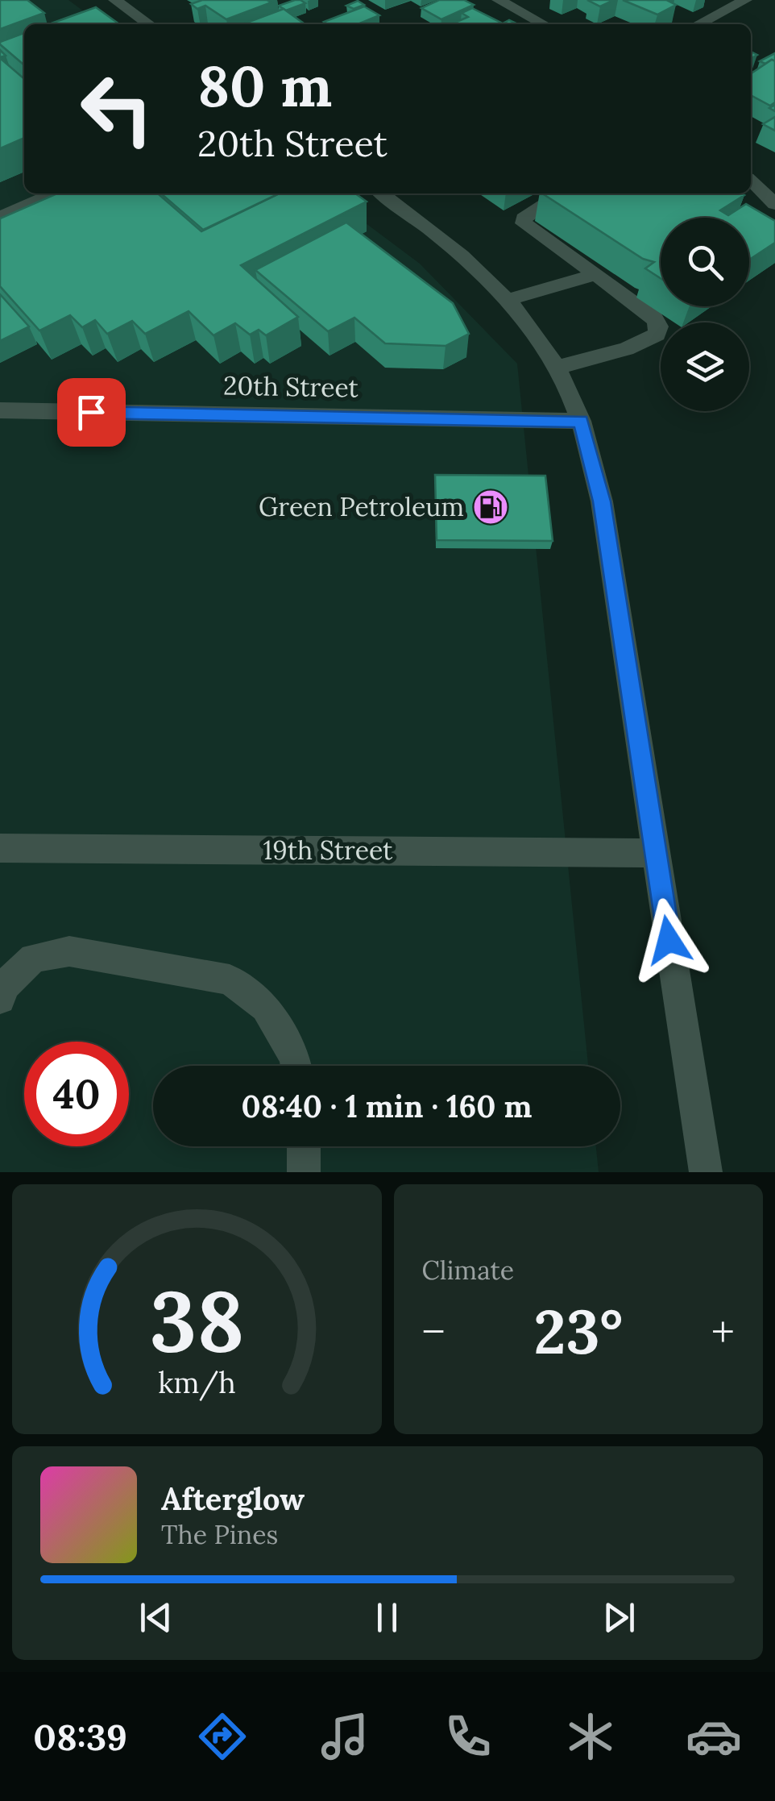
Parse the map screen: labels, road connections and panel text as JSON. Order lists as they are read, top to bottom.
{
  "streets": {
    "street": ["20th Street", "19th Street"]
  },
  "places": {
    "fuel station": ["Green Petroleum"]
  },
  "page": {
    "turn": ["80 m", "20th Street"],
    "limit": "40",
    "trip": "08:40 · 1 min · 160 m",
    "tile": "Climate",
    "heat": ["−", "23°", "+"],
    "song": ["Afterglow", "The Pines"],
    "tabs": "08:39",
    "gauge": ["38", "km/h"]
  }
}
